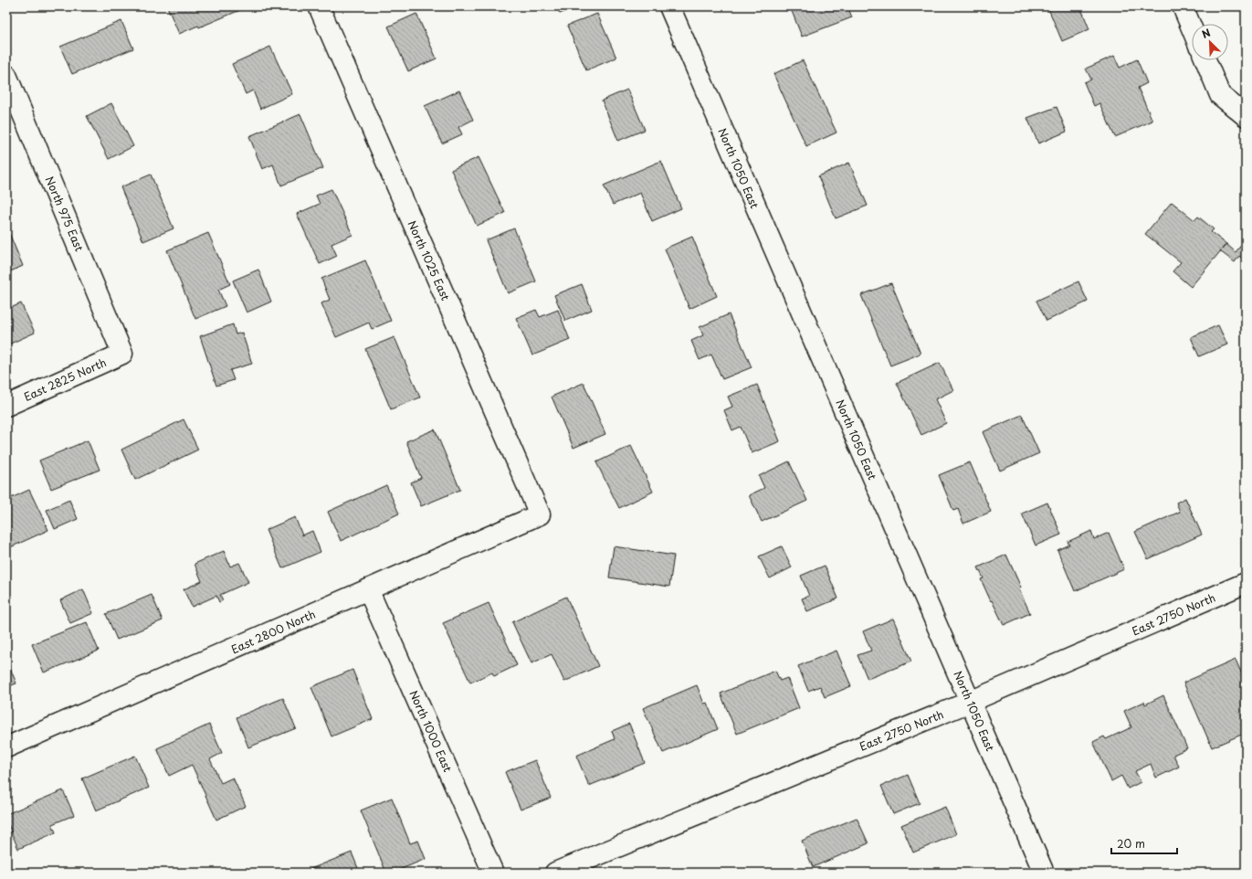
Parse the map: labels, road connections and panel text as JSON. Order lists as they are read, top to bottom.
{
  "streets": {
    "street": [
      "North 1050 East",
      "North 975 East",
      "North 1025 East",
      "East 2825 North",
      "East 2750 North",
      "East 2800 North",
      "North 1000 East"
    ]
  },
  "crossings": [
    ["North 1050 East", "East 2750 North"],
    ["North 975 East", "East 2825 North"],
    ["North 1025 East", "East 2800 North"],
    ["East 2800 North", "North 1000 East"]
  ],
  "scale_bar": "20 m",
  "north": "top left"
}
